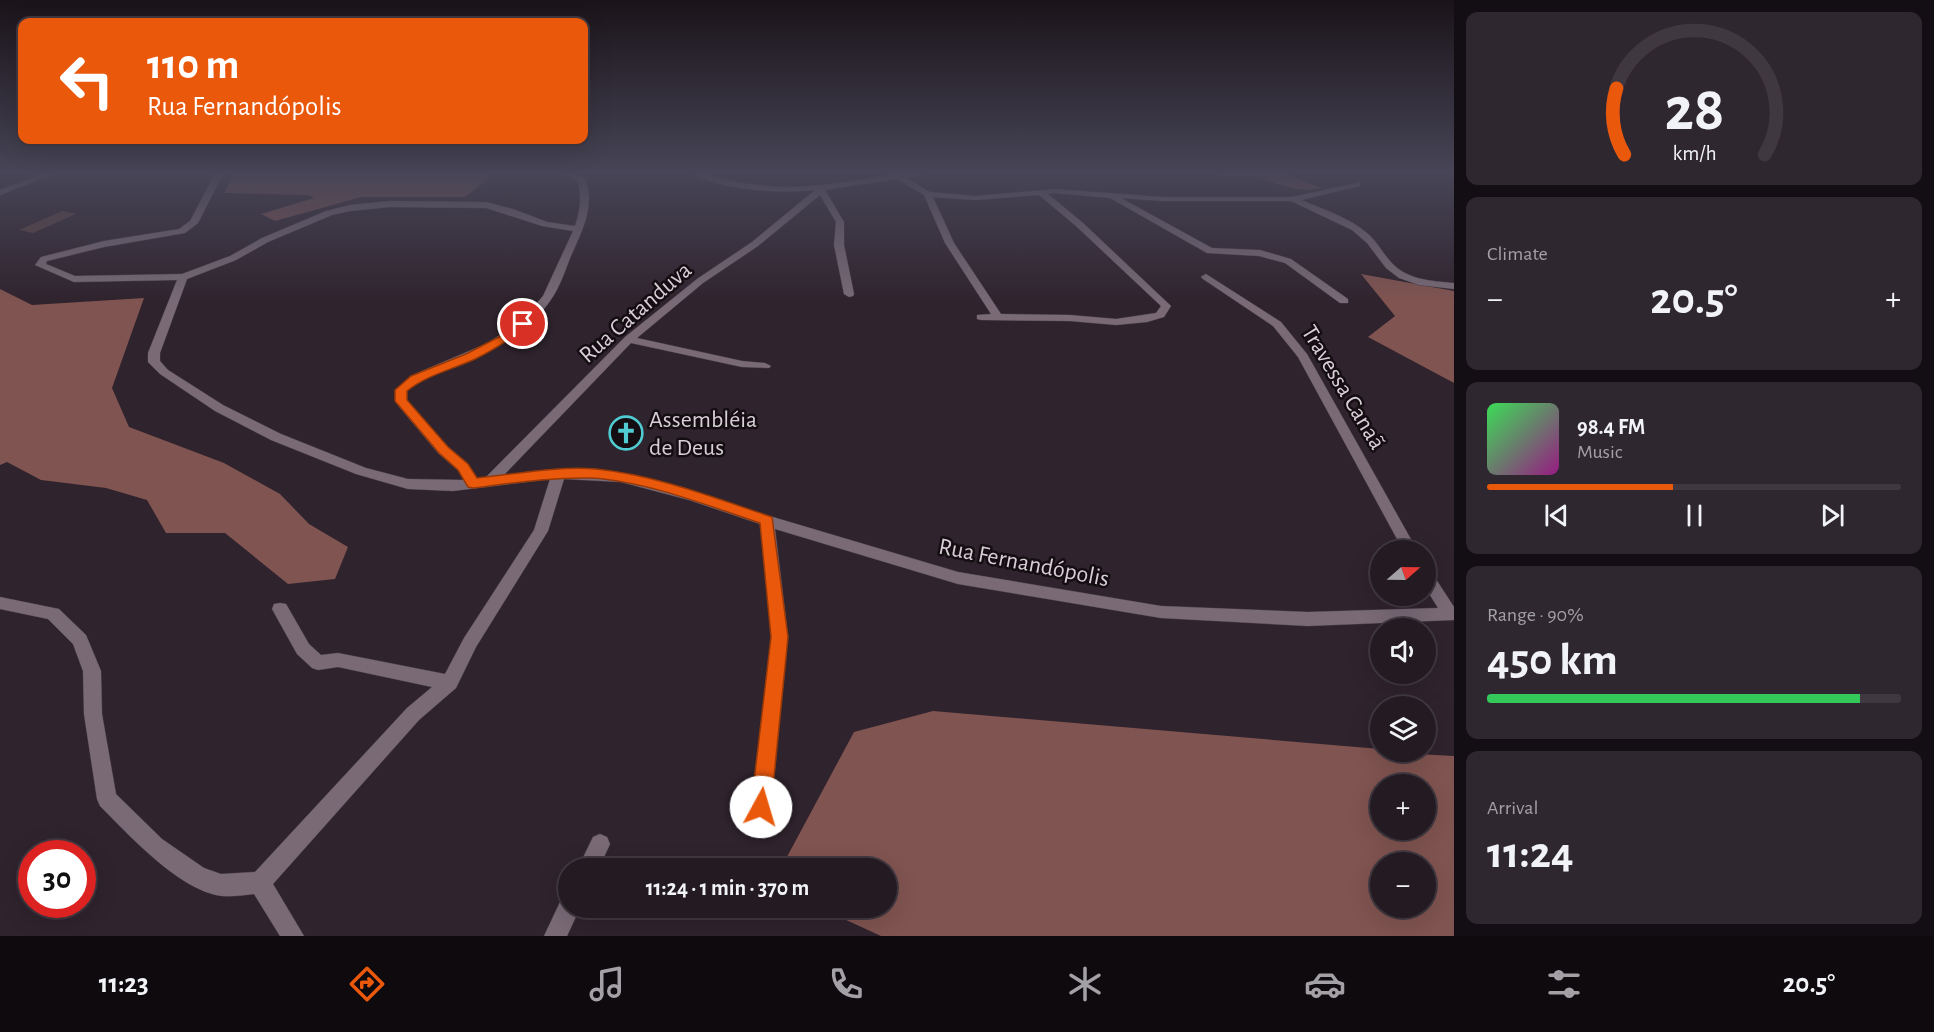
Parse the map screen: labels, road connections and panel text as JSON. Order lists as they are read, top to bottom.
{
  "streets": {
    "street": ["Rua Catanduva", "Travessa Canaã", "Rua Fernandópolis"]
  },
  "crossings": [
    ["Rua Catanduva", "Rua Fernandópolis"]
  ],
  "places": {
    "church": ["Assembléia de Deus"]
  },
  "north": "right",
  "page": {
    "turn": ["110 m", "Rua Fernandópolis"],
    "tile": [
      "Climate",
      ["Range · 90%", "450 km"],
      ["Arrival", "11:24"]
    ],
    "heat": ["−", "20.5°", "+"],
    "song": ["98.4 FM", "Music"],
    "map_buttons": ["+", "−"],
    "limit": "30",
    "trip": "11:24 · 1 min · 370 m",
    "tabs": ["11:23", "20.5°"],
    "gauge": ["28", "km/h"]
  }
}
